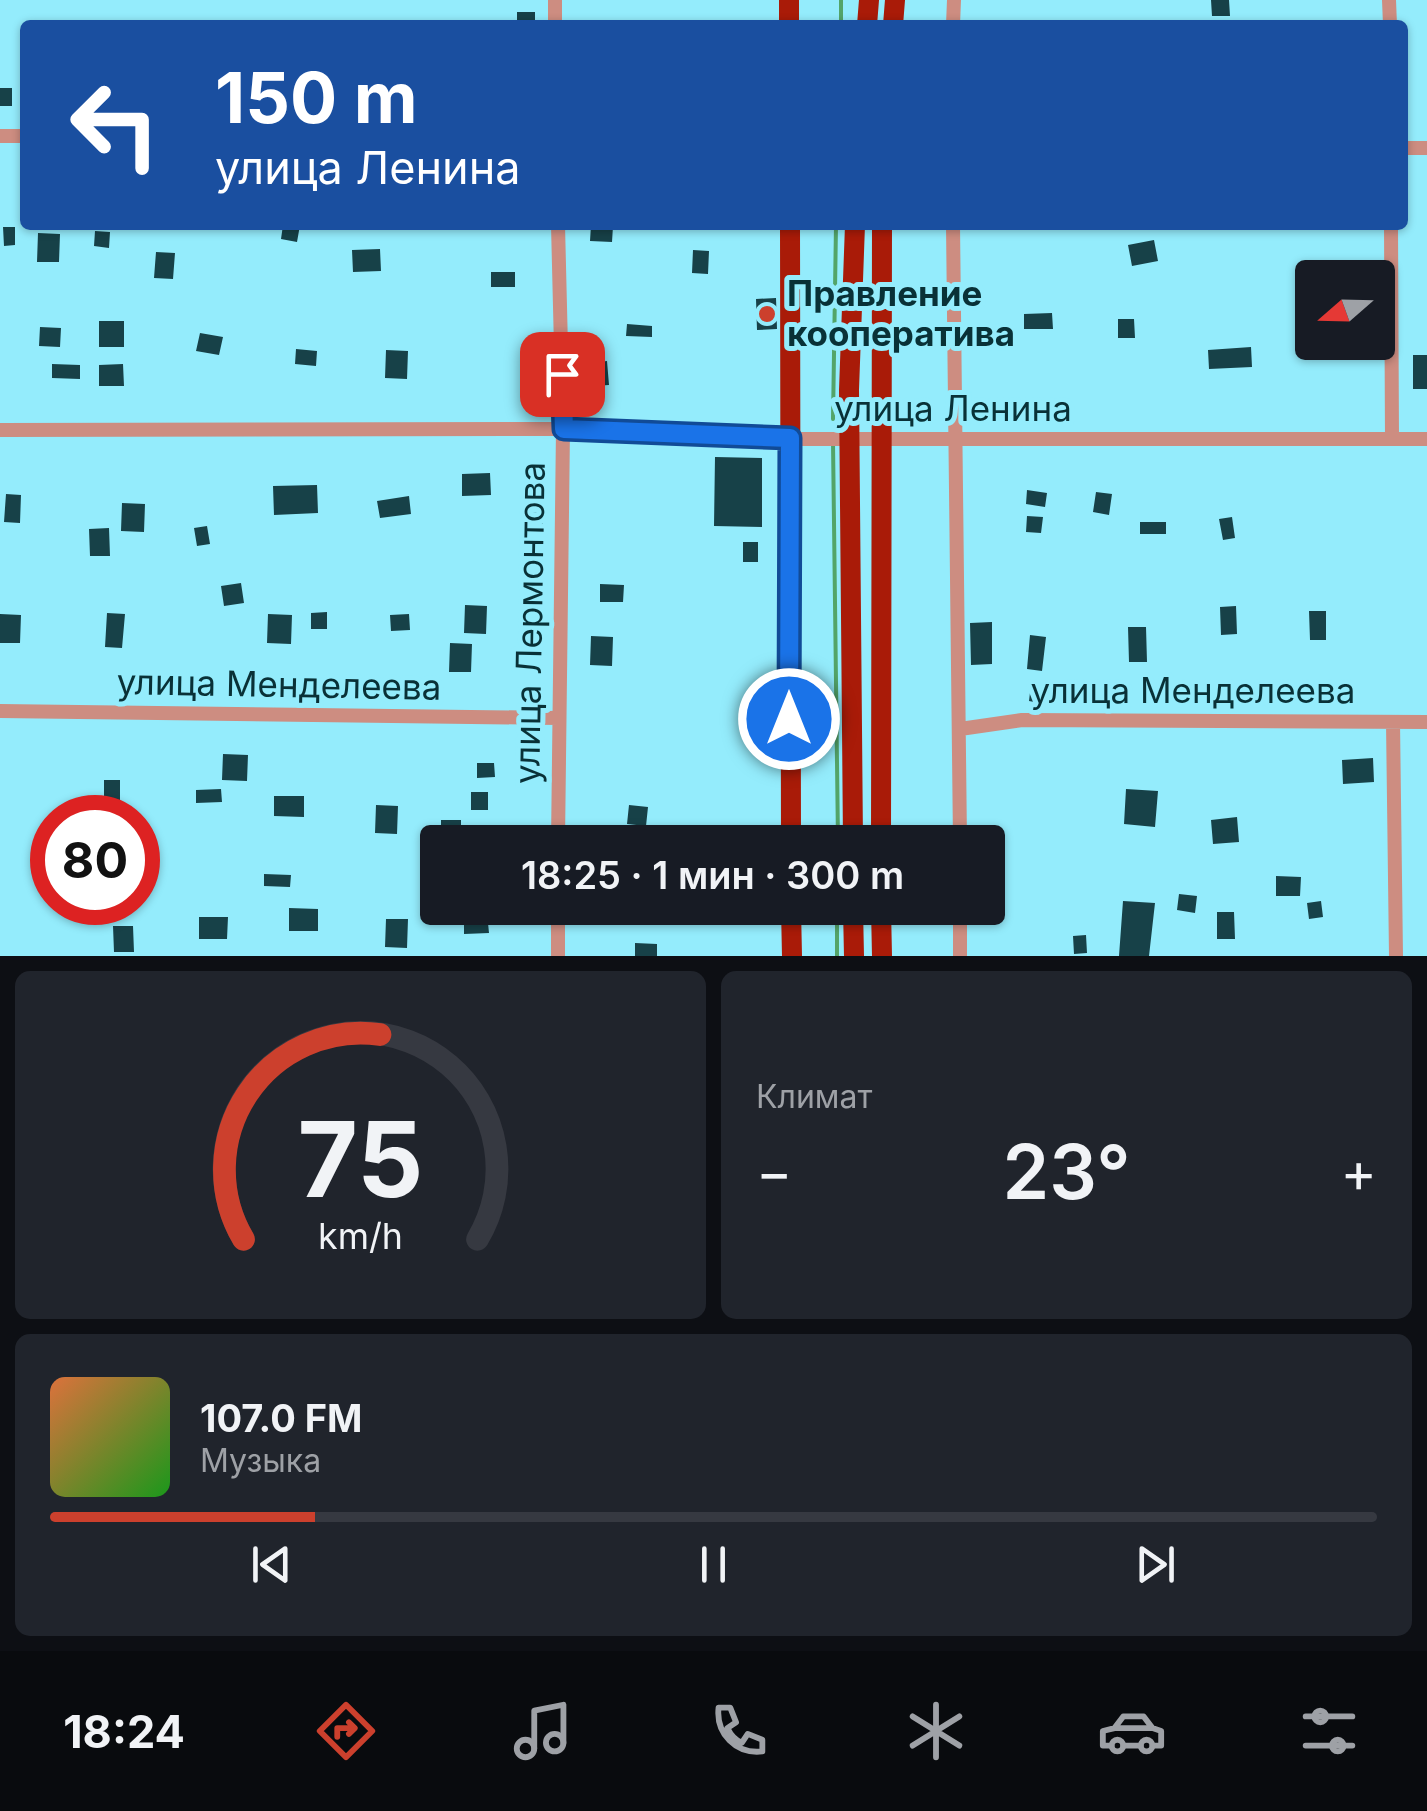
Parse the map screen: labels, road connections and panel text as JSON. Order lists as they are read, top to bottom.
{
  "streets": {
    "street": ["улица Ленина", "улица Лермонтова", "улица Менделеева"]
  },
  "crossings": [
    ["улица Ленина", "улица Лермонтова"],
    ["улица Лермонтова", "улица Менделеева"]
  ],
  "places": ["Правление кооператива"],
  "north": "left",
  "page": {
    "turn": ["150 m", "улица Ленина"],
    "limit": "80",
    "trip": "18:25 · 1 мин · 300 m",
    "tile": "Климат",
    "heat": ["−", "23°", "+"],
    "song": ["107.0 FM", "Музыка"],
    "tabs": "18:24",
    "gauge": ["75", "km/h"]
  }
}
